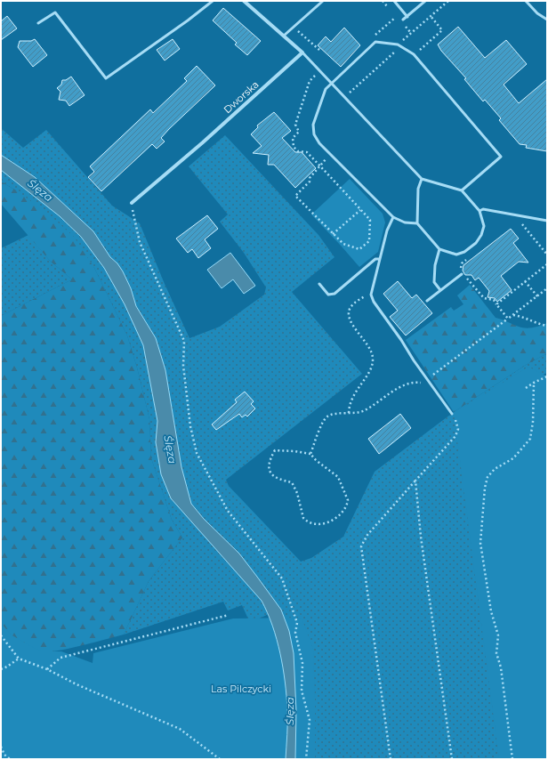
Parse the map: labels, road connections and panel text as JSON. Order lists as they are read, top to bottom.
{
  "streets": {
    "street": ["Dworska"]
  },
  "water": ["Ślęza"],
  "parks": ["Las Pilczycki"]
}
